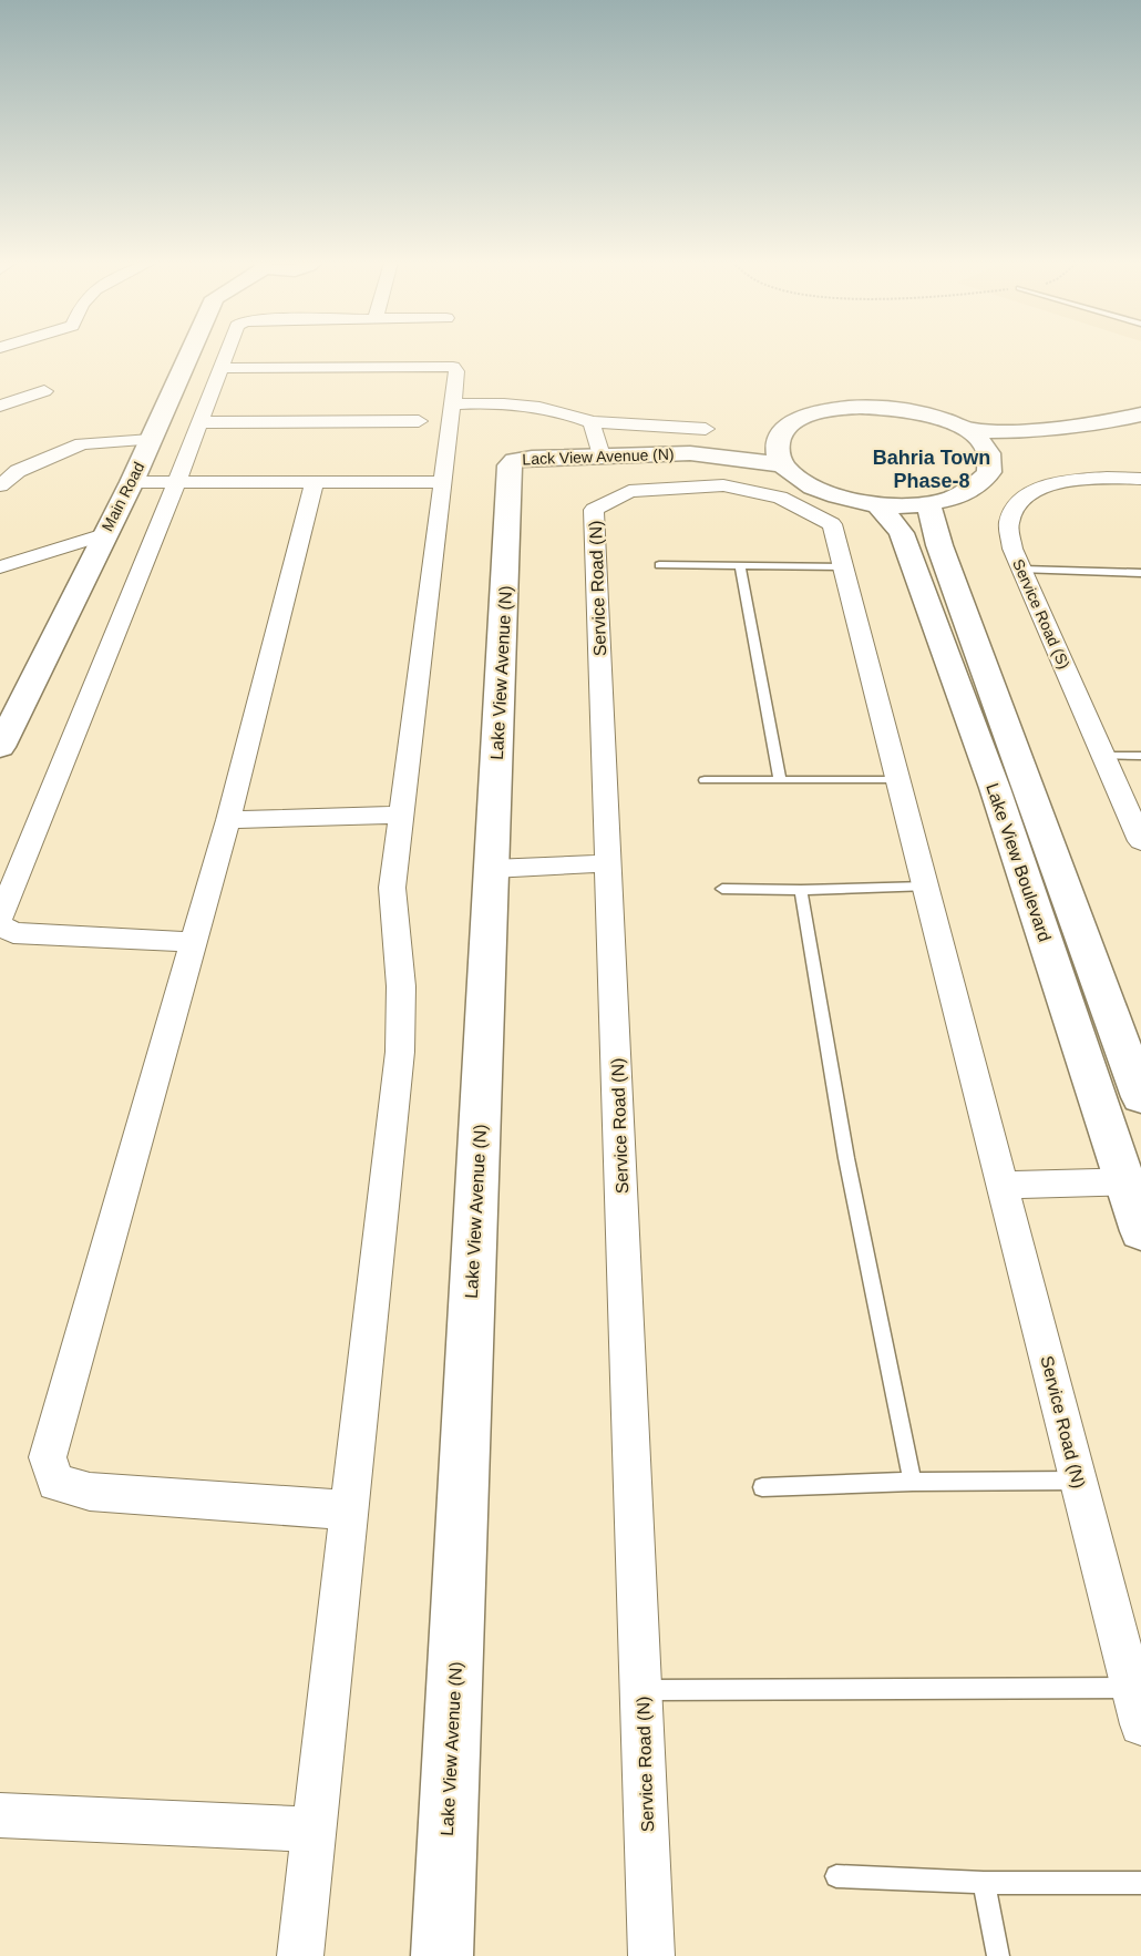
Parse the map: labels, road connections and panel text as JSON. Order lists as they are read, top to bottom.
{
  "streets": {
    "street": [
      "Lack View Avenue (N)",
      "Main Road",
      "Service Road (N)",
      "Service Road (S)",
      "Lake View Avenue (N)",
      "Lake View Boulevard"
    ]
  },
  "crossings": [
    ["Lack View Avenue (N)", "Lake View Avenue (N)"]
  ],
  "districts": ["Bahria Town Phase-8"]
}
